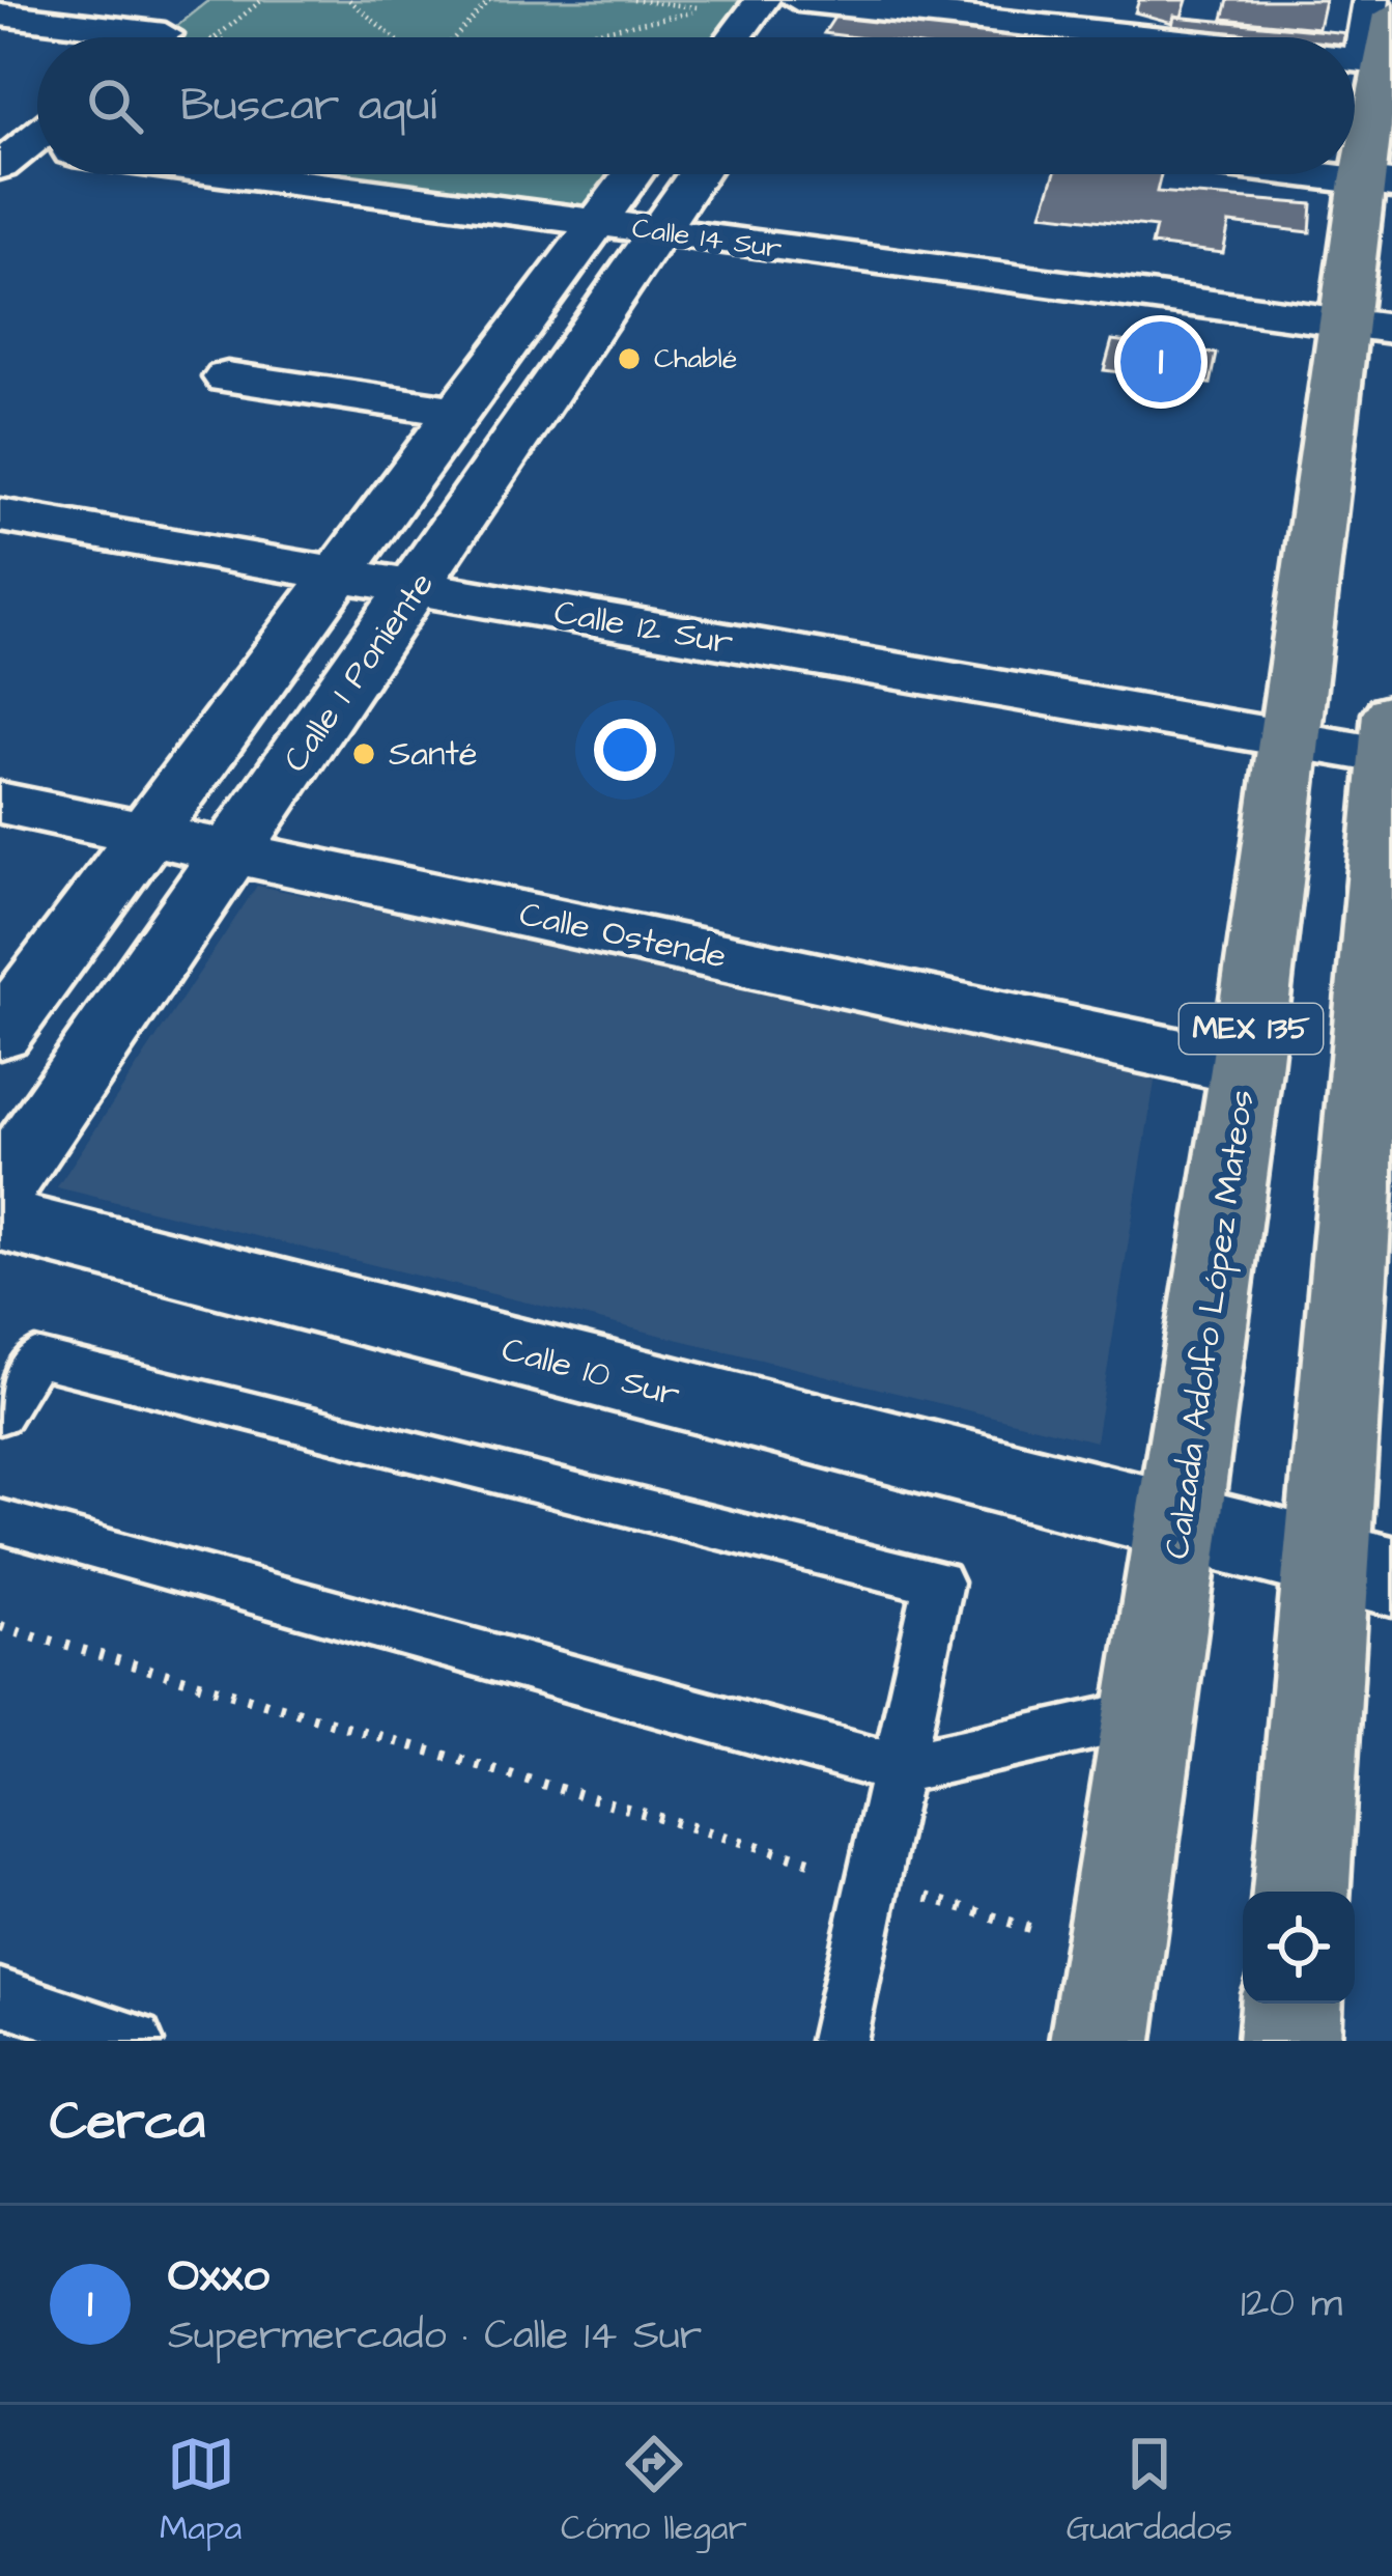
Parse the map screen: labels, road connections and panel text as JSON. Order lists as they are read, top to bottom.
{
  "streets": {
    "main road": ["MEX 135", "Calzada Adolfo López Mateos"],
    "street": [
      "Calle 14 Sur",
      "Calle 12 Sur",
      "Calle 1 Poniente",
      "Calle Ostende",
      "Calle 10 Sur"
    ]
  },
  "crossings": [
    ["Calle 14 Sur", "Calle 1 Poniente"],
    ["Calle 14 Sur", "Calzada Adolfo López Mateos"],
    ["Calle 12 Sur", "Calle 1 Poniente"],
    ["Calle 12 Sur", "MEX 135"],
    ["Calle 12 Sur", "Calzada Adolfo López Mateos"],
    ["Calle 1 Poniente", "Calle Ostende"],
    ["Calle Ostende", "Calzada Adolfo López Mateos"],
    ["MEX 135", "Calle 10 Sur"],
    ["Calzada Adolfo López Mateos", "Calle 10 Sur"]
  ],
  "places": ["Chablé", "Santé"],
  "page": {
    "search": "Buscar aquí",
    "pins": "1",
    "heading": "Cerca",
    "list": [
      {
        "mark": "1",
        "name": "Oxxo",
        "note": "Supermercado · Calle 14 Sur",
        "value": "120 m"
      }
    ],
    "nav": ["Mapa", "Cómo llegar", "Guardados"]
  }
}
